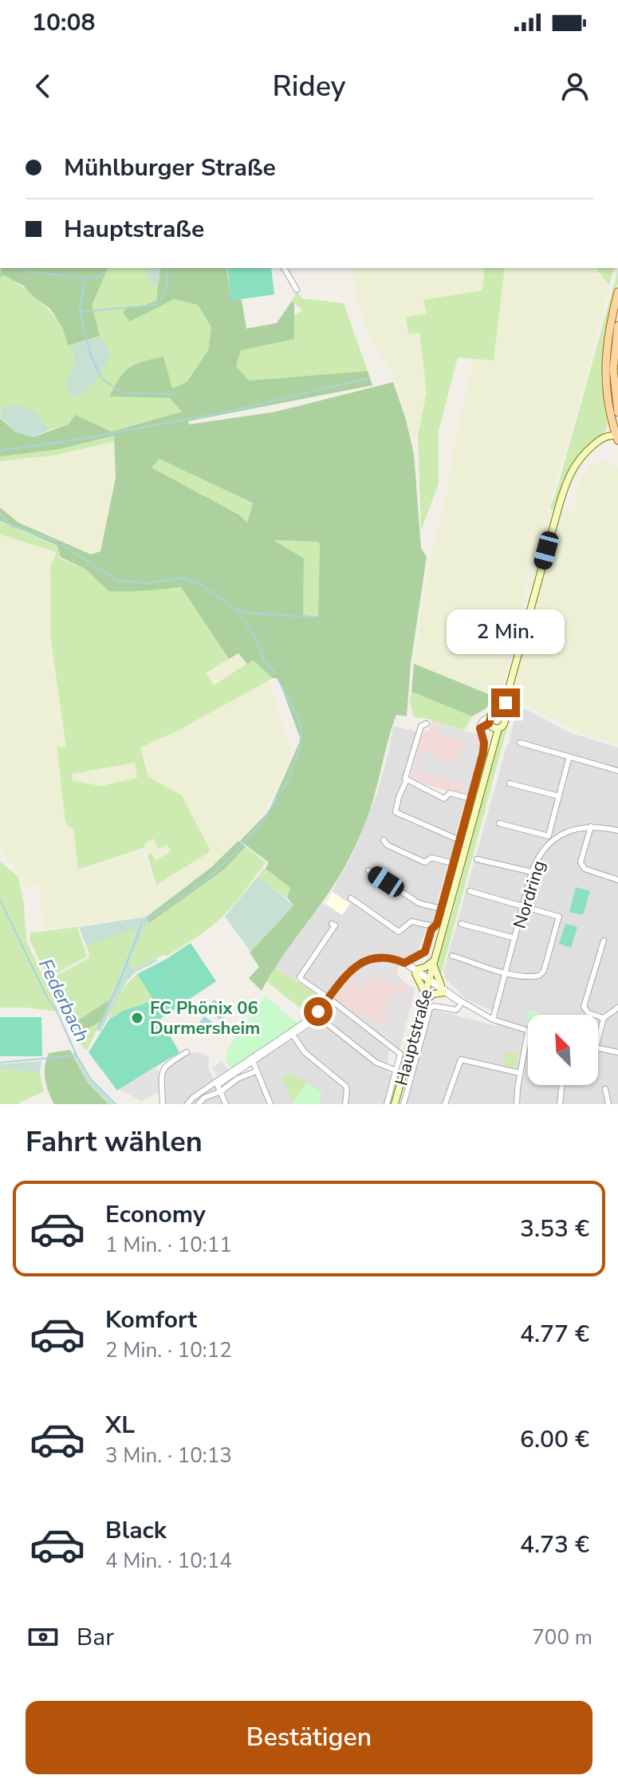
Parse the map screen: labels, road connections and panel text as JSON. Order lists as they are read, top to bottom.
{
  "streets": {
    "street": ["Nordring", "Hauptstraße"]
  },
  "water": ["Federbach"],
  "places": ["FC Phönix 06 Durmersheim"],
  "north": "top left",
  "page": {
    "status": "10:08",
    "header": "Ridey",
    "banner": ["Mühlburger Straße", "Hauptstraße"],
    "bubble": "2 Min.",
    "heading": "Fahrt wählen",
    "list": [
      {
        "name": "Economy",
        "note": "1 Min. · 10:11",
        "value": "3.53 €"
      },
      {
        "name": "Komfort",
        "note": "2 Min. · 10:12",
        "value": "4.77 €"
      },
      {
        "name": "XL",
        "note": "3 Min. · 10:13",
        "value": "6.00 €"
      },
      {
        "name": "Black",
        "note": "4 Min. · 10:14",
        "value": "4.73 €"
      }
    ],
    "pay": ["Bar", "700 m"],
    "buttons": "Bestätigen"
  }
}
